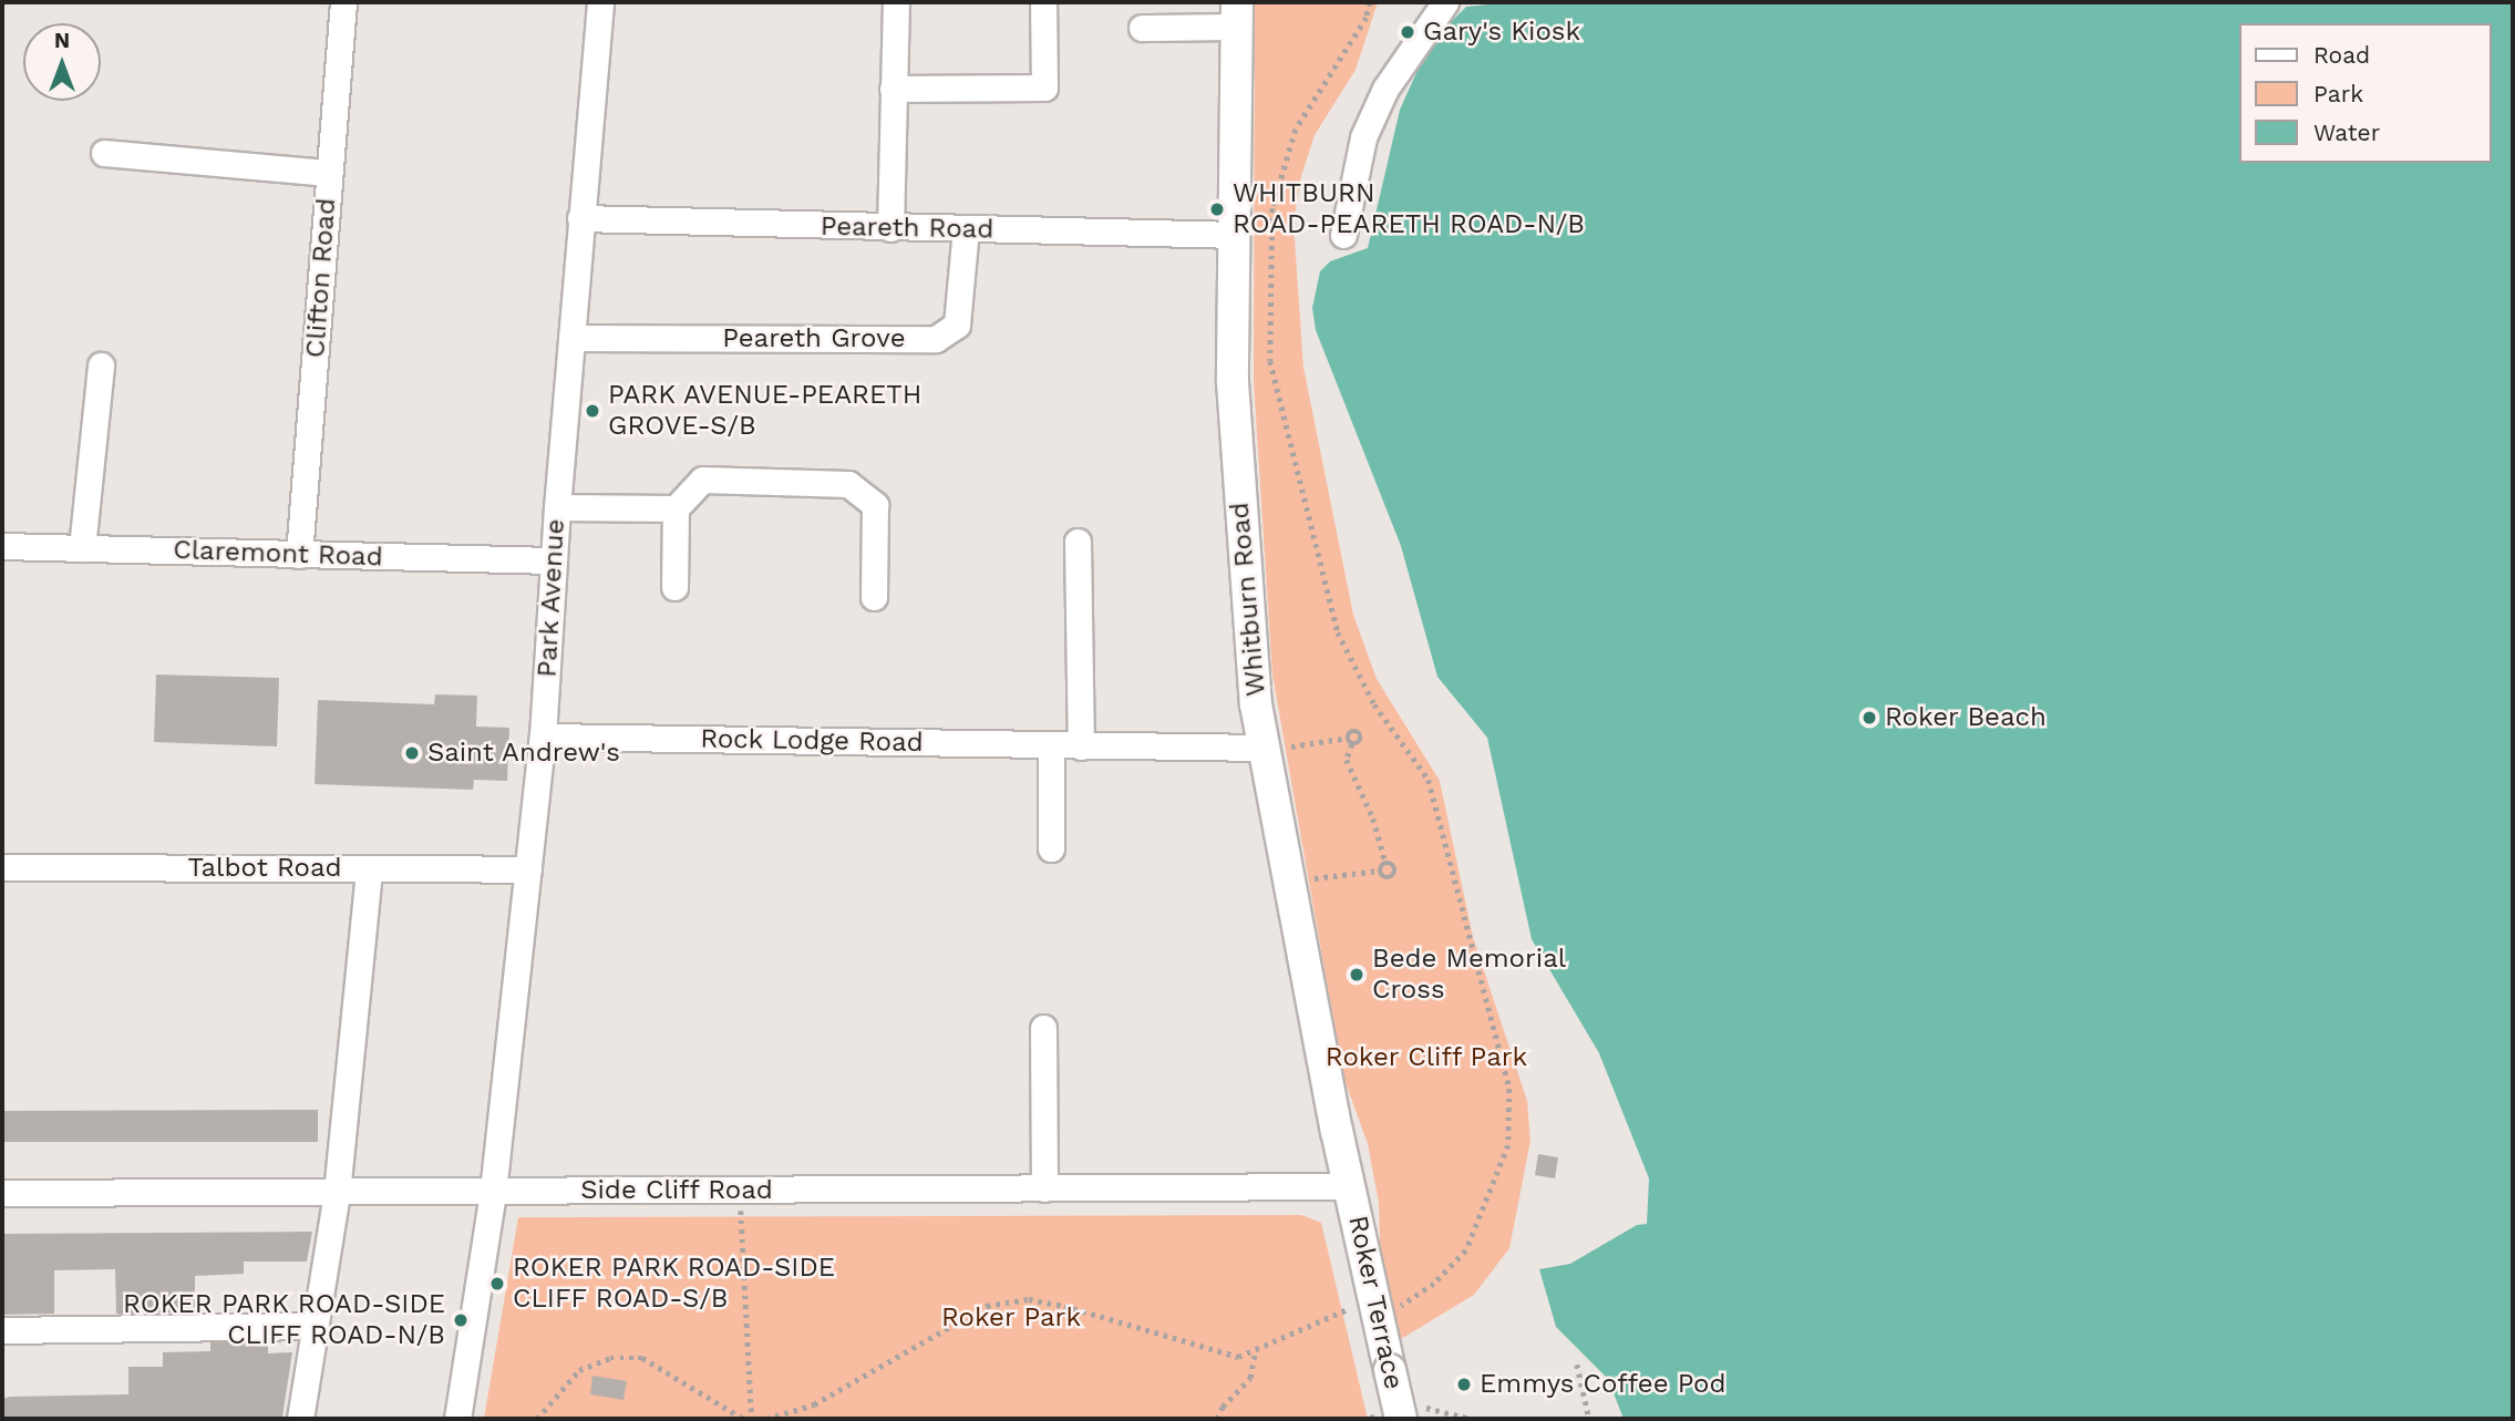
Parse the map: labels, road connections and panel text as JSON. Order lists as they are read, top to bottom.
{
  "streets": {
    "main road": ["Whitburn Road", "Roker Terrace"],
    "street": [
      "Peareth Road",
      "Clifton Road",
      "Peareth Grove",
      "Claremont Road",
      "Park Avenue",
      "Rock Lodge Road",
      "Talbot Road",
      "Side Cliff Road"
    ]
  },
  "crossings": [
    ["Peareth Road", "Peareth Grove"],
    ["Peareth Road", "Park Avenue"],
    ["Peareth Road", "Whitburn Road"],
    ["Clifton Road", "Claremont Road"],
    ["Peareth Grove", "Park Avenue"],
    ["Claremont Road", "Park Avenue"],
    ["Park Avenue", "Rock Lodge Road"],
    ["Park Avenue", "Talbot Road"],
    ["Park Avenue", "Side Cliff Road"],
    ["Whitburn Road", "Rock Lodge Road"],
    ["Whitburn Road", "Side Cliff Road"],
    ["Whitburn Road", "Roker Terrace"],
    ["Side Cliff Road", "Roker Terrace"]
  ],
  "parks": ["Roker Cliff Park", "Roker Park"],
  "places": [
    "Gary's Kiosk",
    "WHITBURN ROAD-PEARETH ROAD-N/B",
    "PARK AVENUE-PEARETH GROVE-S/B",
    "Roker Beach",
    "Saint Andrew's",
    "Bede Memorial Cross",
    "ROKER PARK ROAD-SIDE CLIFF ROAD-S/B",
    "ROKER PARK ROAD-SIDE CLIFF ROAD-N/B",
    "Emmys Coffee Pod"
  ],
  "legend": ["Road", "Park", "Water"],
  "north": "top"
}
